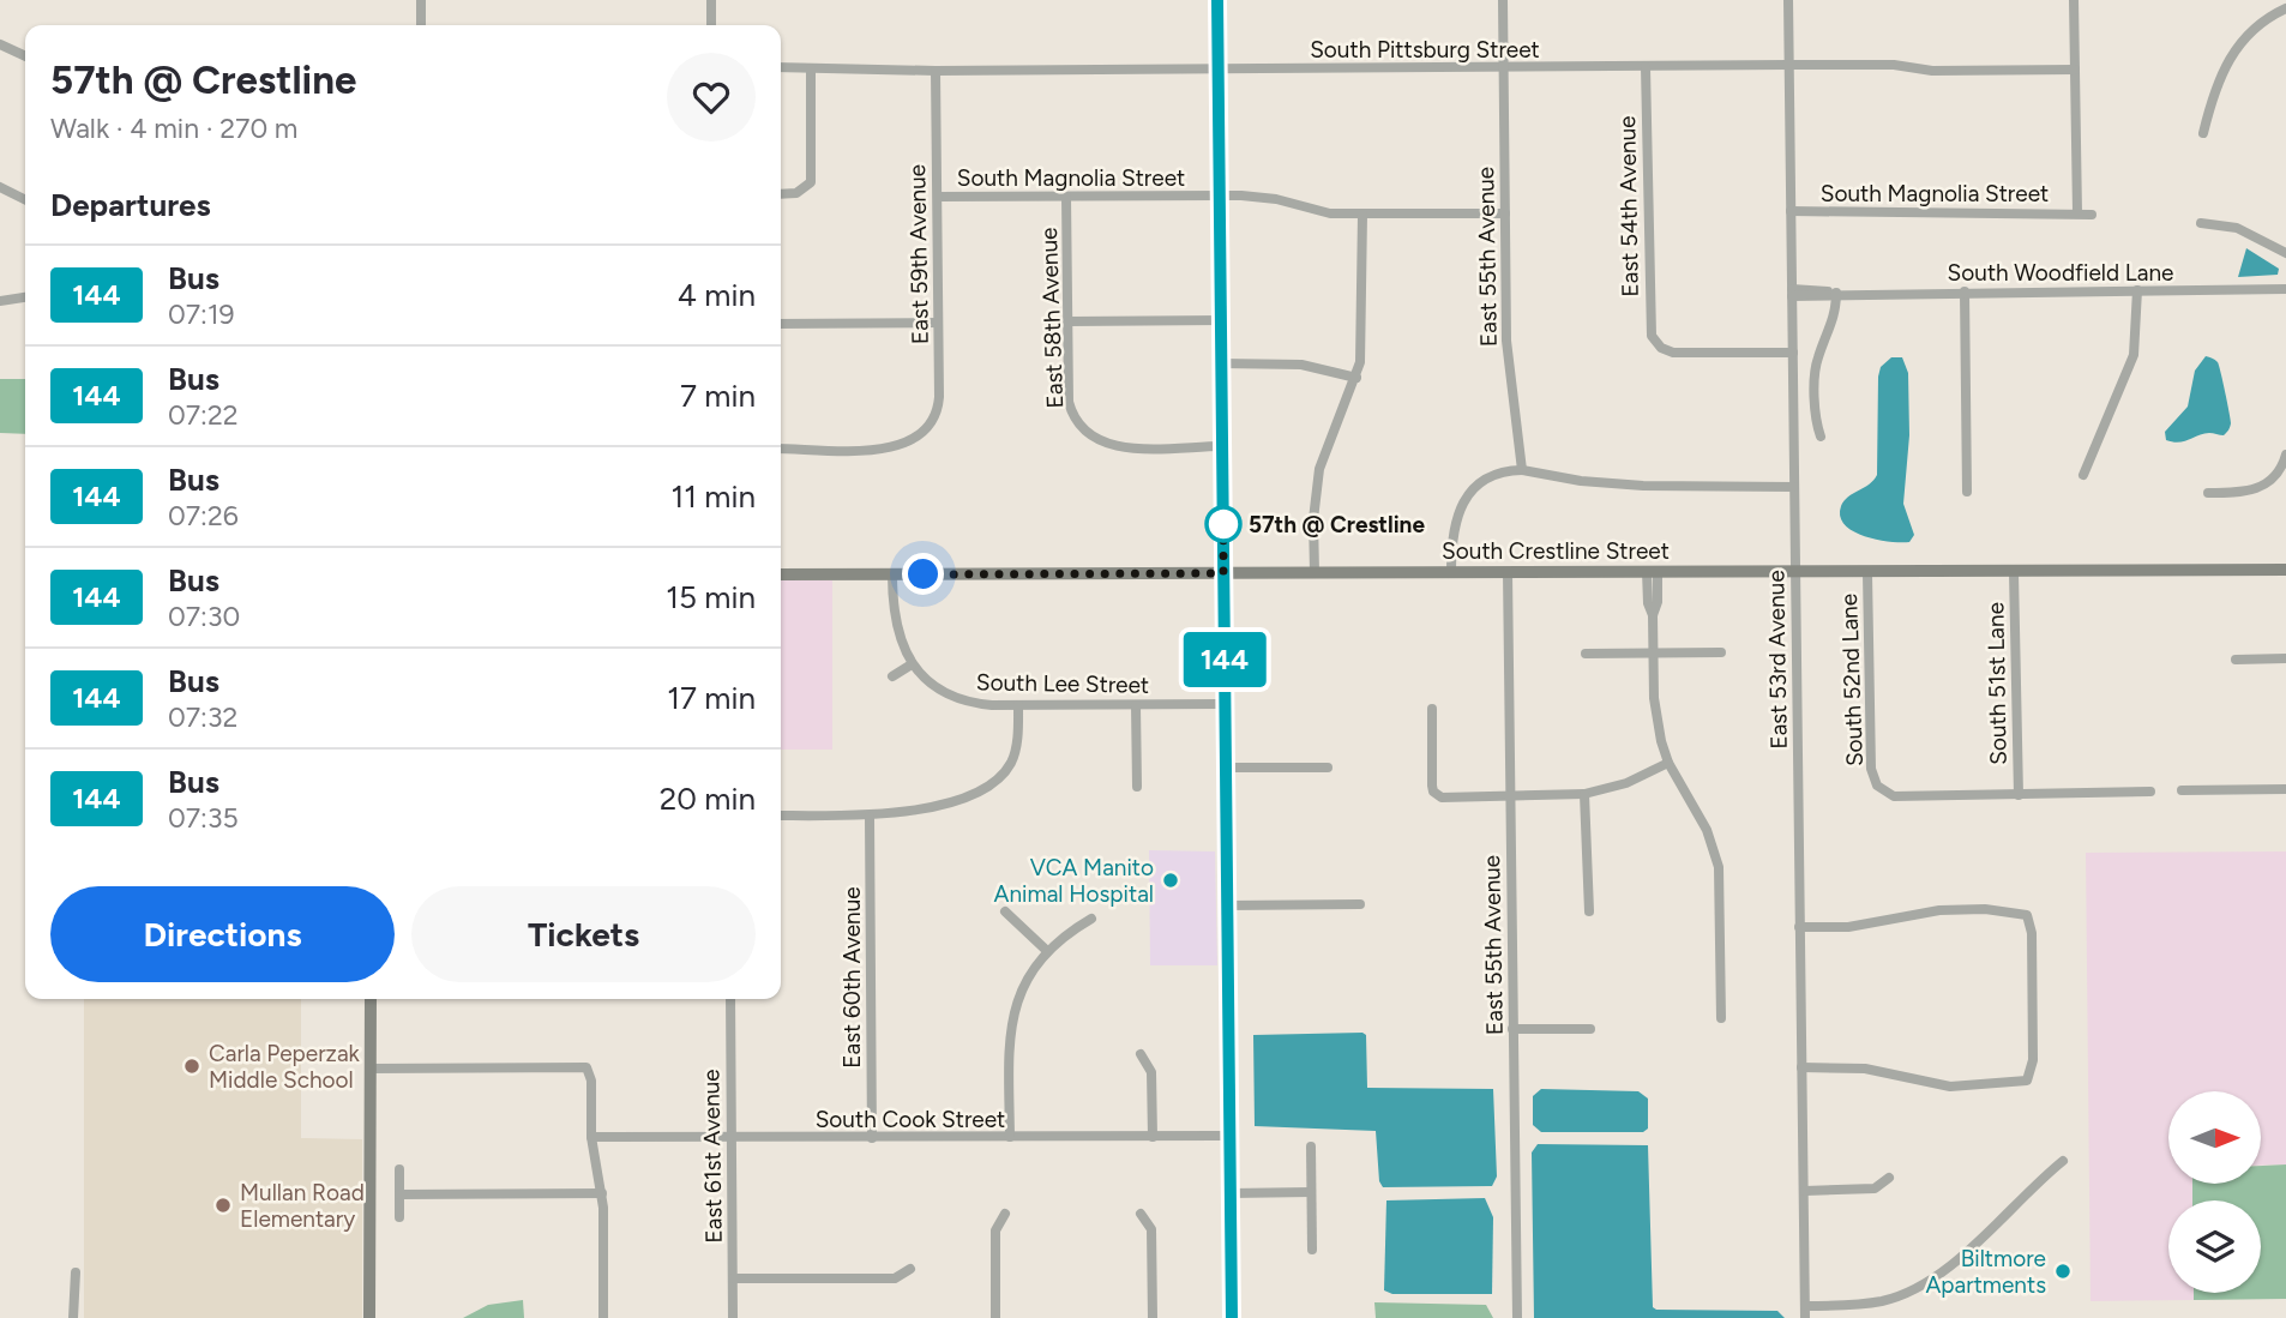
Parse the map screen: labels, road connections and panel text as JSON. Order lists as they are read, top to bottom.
{
  "streets": {
    "street": [
      "South Pittsburg Street",
      "South Magnolia Street",
      "East 54th Avenue",
      "East 59th Avenue",
      "East 55th Avenue",
      "South Woodfield Lane",
      "East 58th Avenue",
      "South Crestline Street",
      "East 53rd Avenue",
      "South 52nd Lane",
      "South Lee Street",
      "South 51st Lane",
      "East 60th Avenue",
      "South Cook Street",
      "East 61st Avenue"
    ]
  },
  "crossings": [
    ["South Pittsburg Street", "East 54th Avenue"],
    ["South Pittsburg Street", "East 59th Avenue"],
    ["South Pittsburg Street", "East 55th Avenue"],
    ["South Pittsburg Street", "East 53rd Avenue"],
    ["South Magnolia Street", "East 59th Avenue"],
    ["South Magnolia Street", "East 55th Avenue"],
    ["South Magnolia Street", "East 58th Avenue"],
    ["South Magnolia Street", "East 53rd Avenue"],
    ["East 54th Avenue", "East 53rd Avenue"],
    ["East 55th Avenue", "South Crestline Street"],
    ["South Woodfield Lane", "East 53rd Avenue"],
    ["South Crestline Street", "East 53rd Avenue"],
    ["South Crestline Street", "South 52nd Lane"],
    ["South Crestline Street", "South Lee Street"],
    ["South Crestline Street", "South 51st Lane"],
    ["South 52nd Lane", "South 51st Lane"],
    ["East 60th Avenue", "South Cook Street"],
    ["South Cook Street", "East 61st Avenue"]
  ],
  "places": [
    "57th @ Crestline",
    "VCA Manito Animal Hospital",
    "Carla Peperzak Middle School",
    "Mullan Road Elementary",
    "Biltmore Apartments"
  ],
  "lines": ["bus line 144"],
  "north": "right",
  "page": {
    "on_map": "144",
    "heading": [
      ["57th @ Crestline", "Walk · 4 min · 270 m"],
      "Departures"
    ],
    "list": [
      {
        "mark": "144",
        "name": "Bus",
        "note": "07:19",
        "value": "4 min"
      },
      {
        "mark": "144",
        "name": "Bus",
        "note": "07:22",
        "value": "7 min"
      },
      {
        "mark": "144",
        "name": "Bus",
        "note": "07:26",
        "value": "11 min"
      },
      {
        "mark": "144",
        "name": "Bus",
        "note": "07:30",
        "value": "15 min"
      },
      {
        "mark": "144",
        "name": "Bus",
        "note": "07:32",
        "value": "17 min"
      },
      {
        "mark": "144",
        "name": "Bus",
        "note": "07:35",
        "value": "20 min"
      }
    ],
    "buttons": ["Directions", "Tickets"]
  }
}
